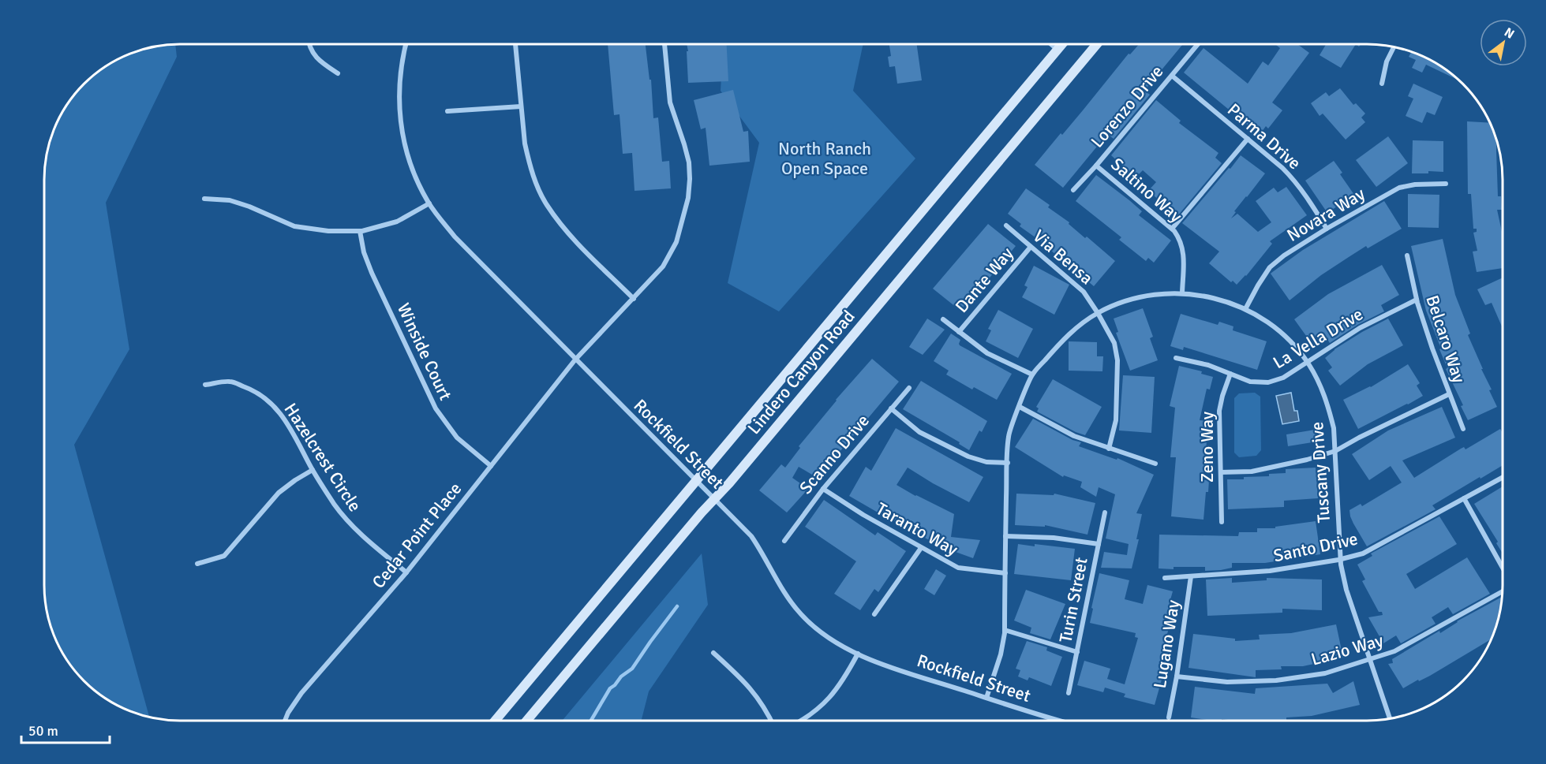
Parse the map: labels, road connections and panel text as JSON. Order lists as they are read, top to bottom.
{
  "streets": {
    "main road": ["Lindero Canyon Road"],
    "street": [
      "Lorenzo Drive",
      "Parma Drive",
      "Saltino Way",
      "Novara Way",
      "Via Bensa",
      "Dante Way",
      "La Vella Drive",
      "Belcaro Way",
      "Winside Court",
      "Rockfield Street",
      "Zeno Way",
      "Scanno Drive",
      "Hazelcrest Circle",
      "Tuscany Drive",
      "Taranto Way",
      "Cedar Point Place",
      "Santo Drive",
      "Turin Street",
      "Lugano Way",
      "Lazio Way"
    ]
  },
  "crossings": [
    ["Lorenzo Drive", "Parma Drive"],
    ["Lorenzo Drive", "Saltino Way"],
    ["Parma Drive", "Novara Way"],
    ["Saltino Way", "Tuscany Drive"],
    ["Novara Way", "Tuscany Drive"],
    ["Via Bensa", "Dante Way"],
    ["Via Bensa", "Tuscany Drive"],
    ["La Vella Drive", "Belcaro Way"],
    ["La Vella Drive", "Zeno Way"],
    ["La Vella Drive", "Tuscany Drive"],
    ["Winside Court", "Cedar Point Place"],
    ["Lindero Canyon Road", "Rockfield Street"],
    ["Rockfield Street", "Tuscany Drive"],
    ["Rockfield Street", "Cedar Point Place"],
    ["Scanno Drive", "Taranto Way"],
    ["Hazelcrest Circle", "Cedar Point Place"],
    ["Tuscany Drive", "Taranto Way"],
    ["Tuscany Drive", "Santo Drive"],
    ["Tuscany Drive", "Lazio Way"],
    ["Santo Drive", "Lugano Way"],
    ["Lugano Way", "Lazio Way"]
  ],
  "parks": ["North Ranch Open Space"],
  "scale_bar": "50 m",
  "north": "top right"
}
